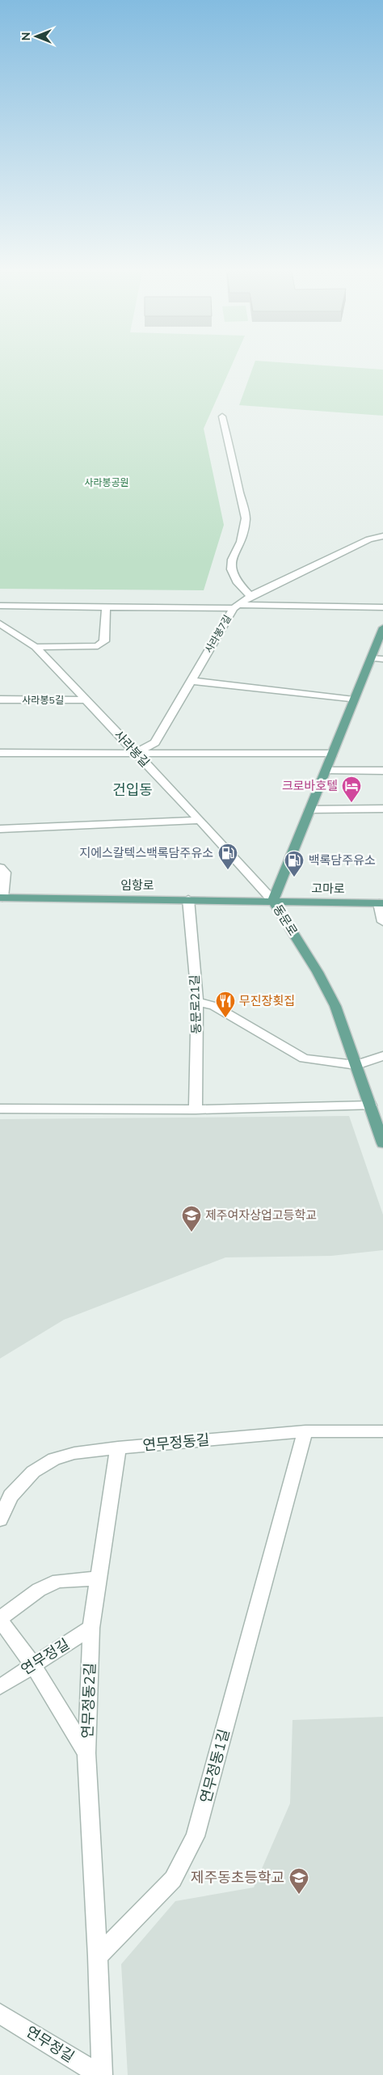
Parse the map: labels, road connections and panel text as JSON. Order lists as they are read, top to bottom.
{
  "streets": {
    "main road": ["임항로", "고마로", "동문로"],
    "street": [
      "사라봉7길",
      "사라봉5길",
      "사라봉길",
      "동문로21길",
      "연무정동길",
      "연무정길",
      "연무정동2길",
      "연무정동1길"
    ]
  },
  "crossings": [
    ["사라봉7길", "사라봉길"],
    ["사라봉7길", "동문로"],
    ["사라봉5길", "사라봉길"],
    ["사라봉길", "임항로"],
    ["사라봉길", "고마로"],
    ["사라봉길", "동문로"],
    ["임항로", "고마로"],
    ["임항로", "동문로"],
    ["임항로", "동문로21길"],
    ["고마로", "동문로"],
    ["연무정동길", "연무정동2길"],
    ["연무정동길", "연무정동1길"],
    ["연무정길", "연무정동2길"],
    ["연무정동2길", "연무정동1길"]
  ],
  "districts": ["건입동"],
  "parks": ["사라봉공원"],
  "places": {
    "hotel": ["크로바호텔"],
    "fuel station": ["지에스칼텍스백록담주유소", "백록담주유소"],
    "restaurant": ["무진장횟집"],
    "school or university": ["제주여자상업고등학교", "제주동초등학교"]
  },
  "north": "left"
}
